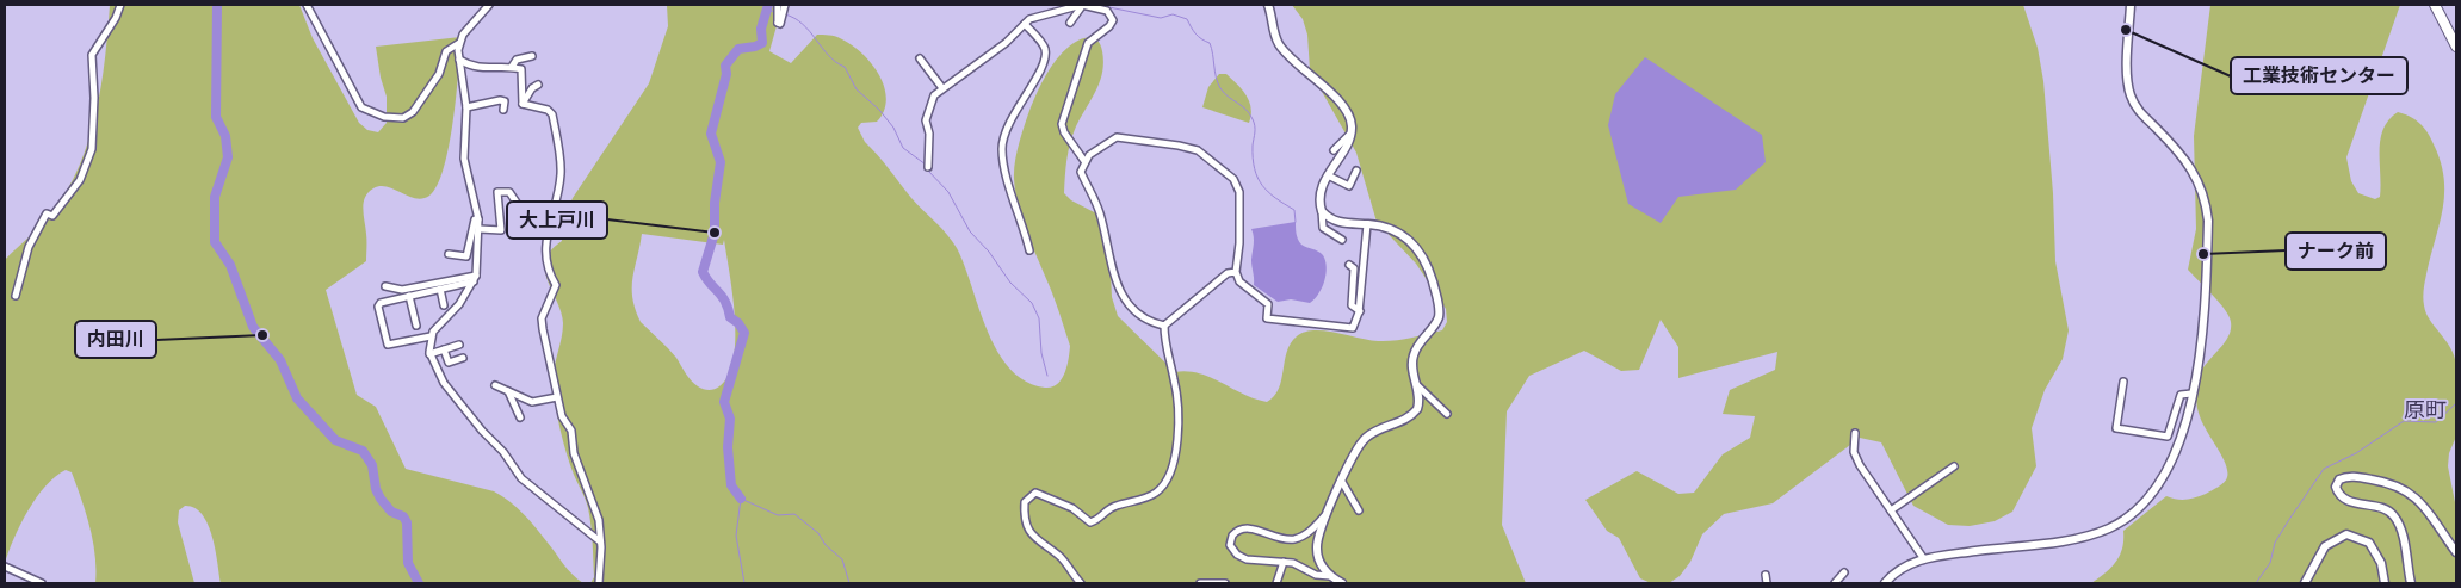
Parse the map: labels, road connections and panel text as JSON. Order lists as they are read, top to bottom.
{
  "districts": ["原町"],
  "places": [
    "工業技術センター",
    "大上戸川",
    "ナーク前",
    "内田川"
  ]
}
